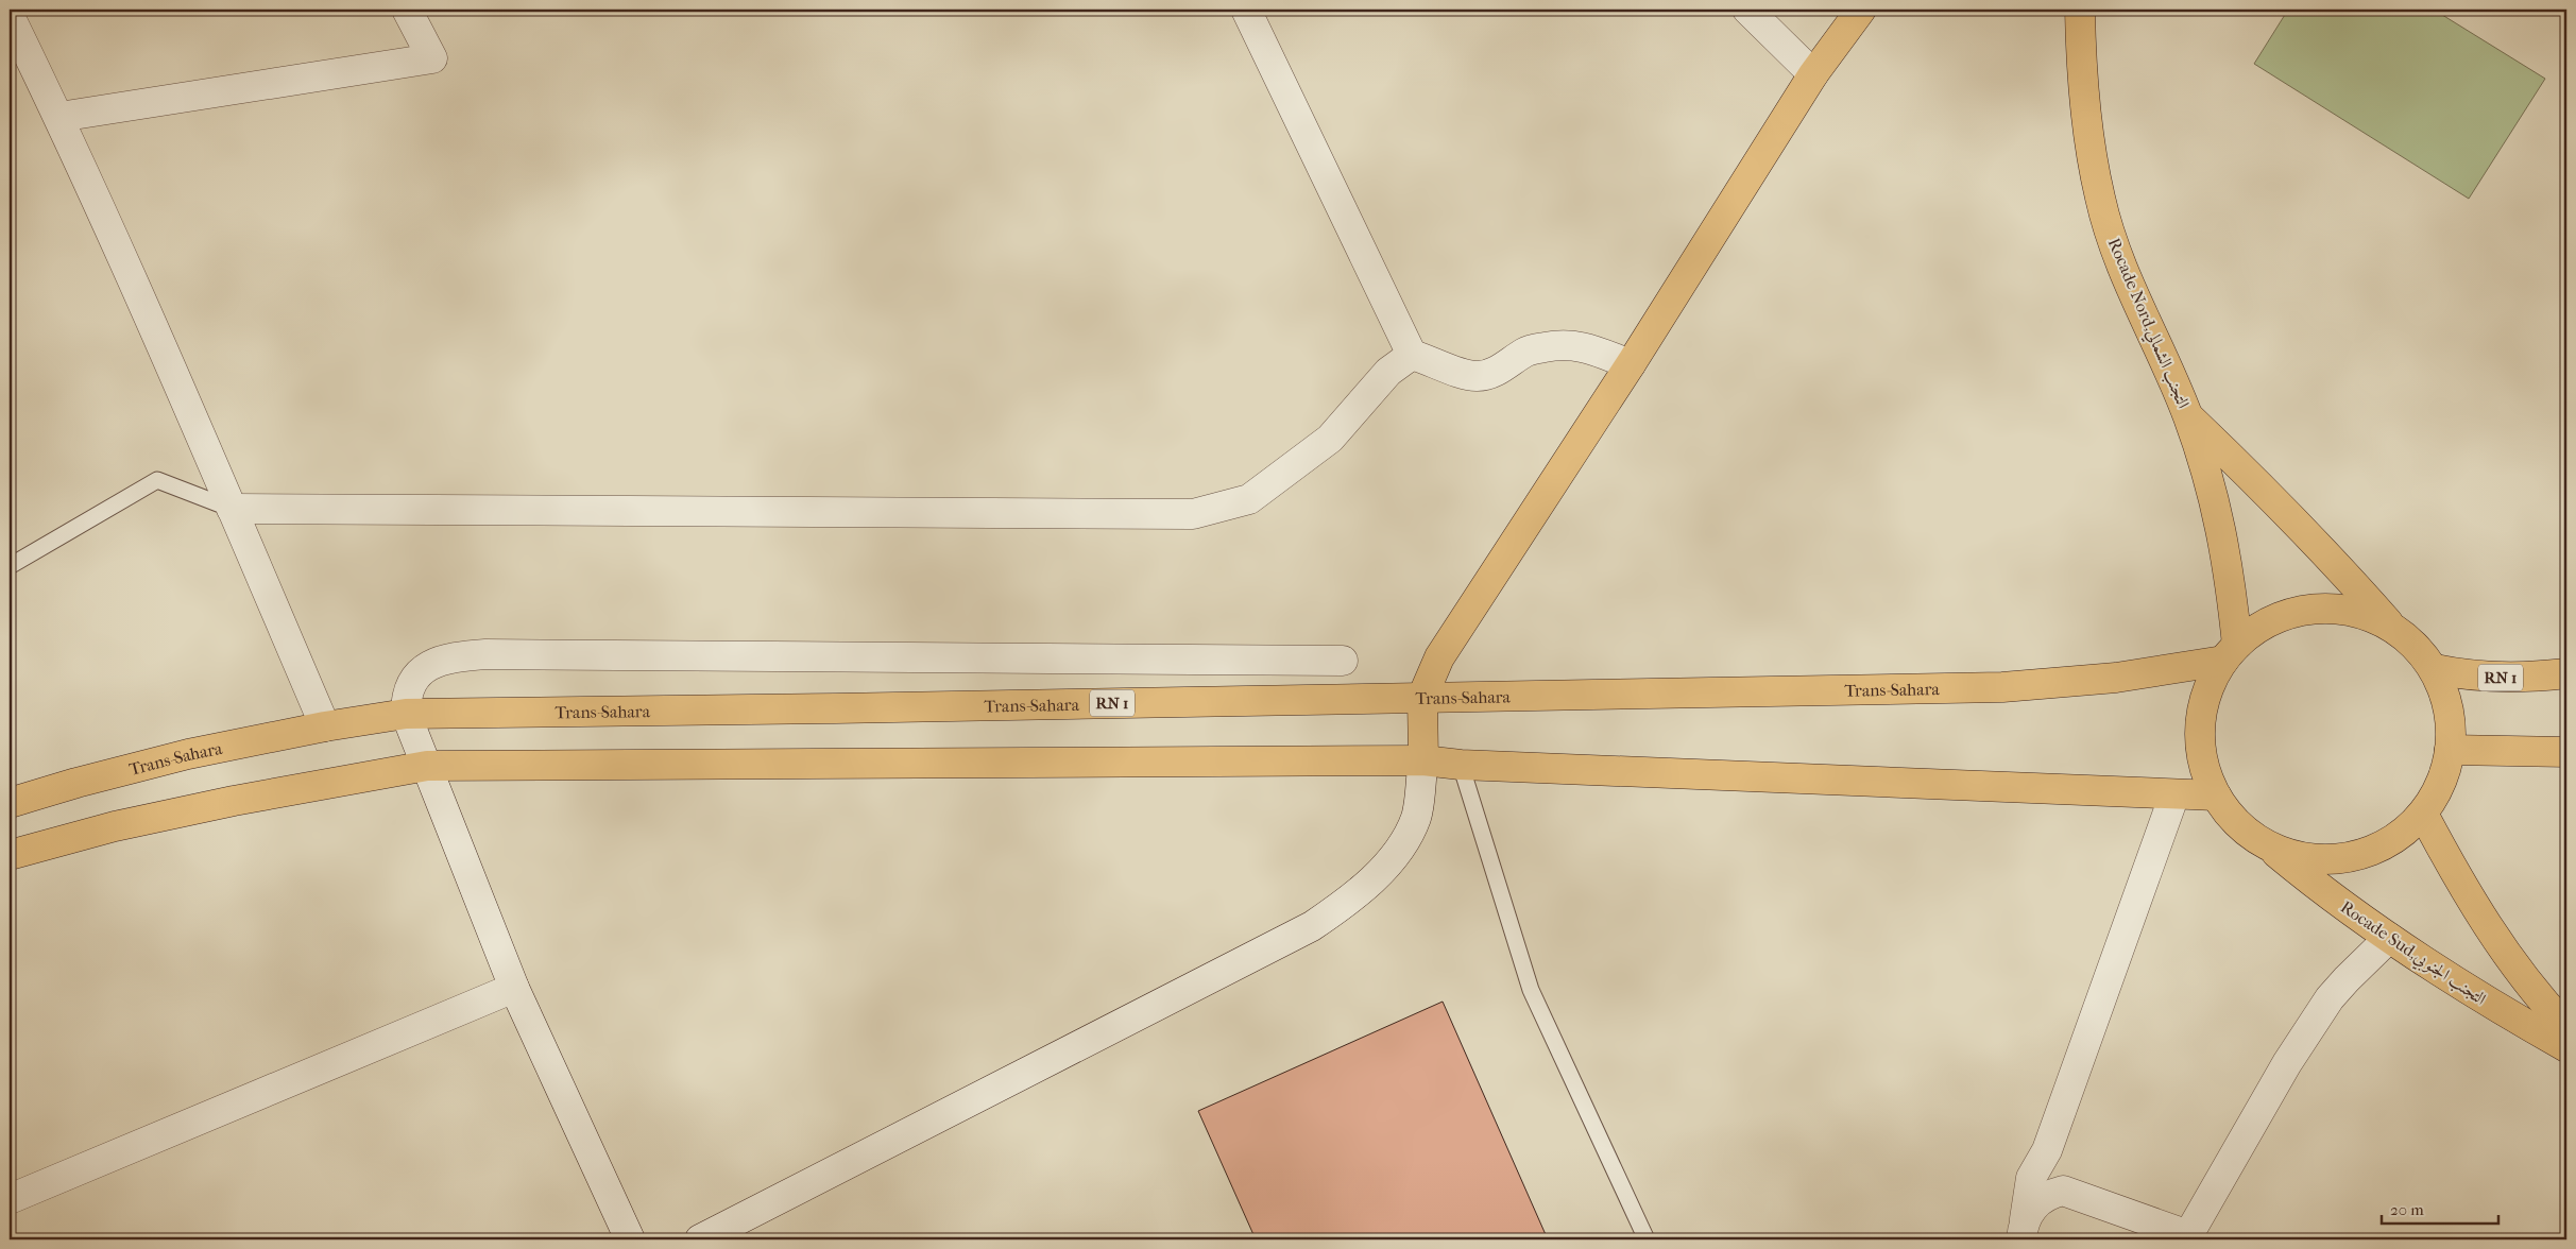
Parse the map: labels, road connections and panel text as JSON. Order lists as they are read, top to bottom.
{
  "streets": {
    "main road": [
      "Rocade Nord,التجنب الشمالي",
      "RN 1",
      "Trans-Sahara",
      "Rocade Sud,التجنب الجنوبي"
    ]
  },
  "crossings": [
    ["Rocade Nord,التجنب الشمالي", "Trans-Sahara"]
  ],
  "scale_bar": "20 m"
}
